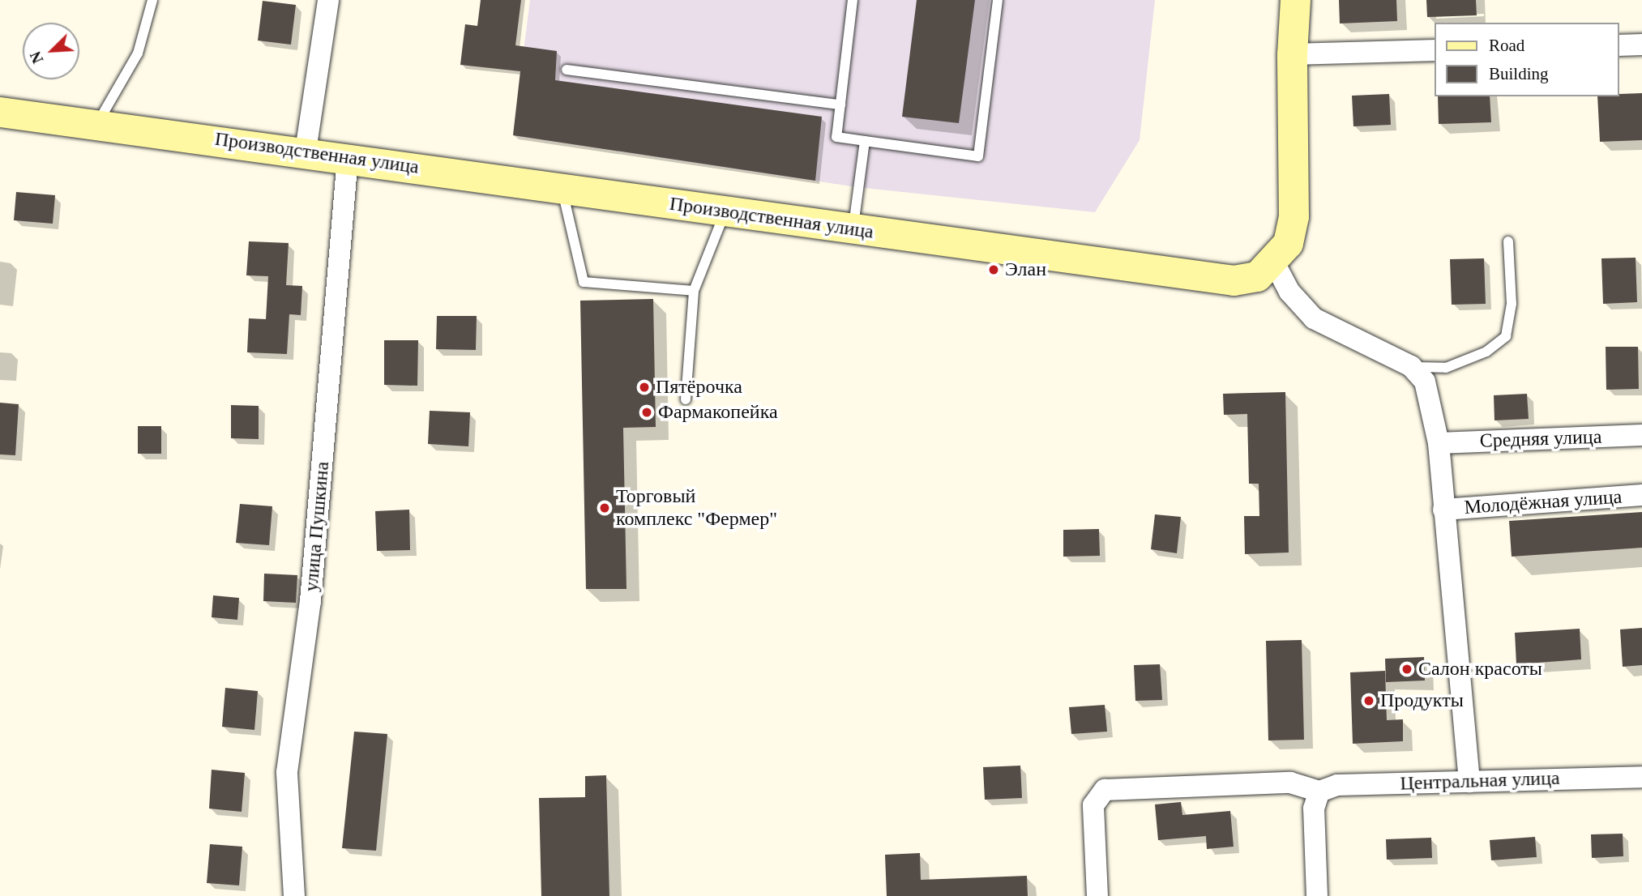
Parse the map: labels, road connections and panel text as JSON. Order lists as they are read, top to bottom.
{
  "streets": {
    "street": [
      "Производственная улица",
      "Средняя улица",
      "Молодёжная улица",
      "улица Пушкина",
      "Центральная улица"
    ]
  },
  "crossings": [
    ["Производственная улица", "улица Пушкина"]
  ],
  "places": [
    "Элан",
    "Пятёрочка",
    "Фармакопейка",
    "Торговый комплекс \"Фермер\"",
    "Салон красоты",
    "Продукты"
  ],
  "legend": ["Road", "Building"],
  "north": "bottom left"
}
